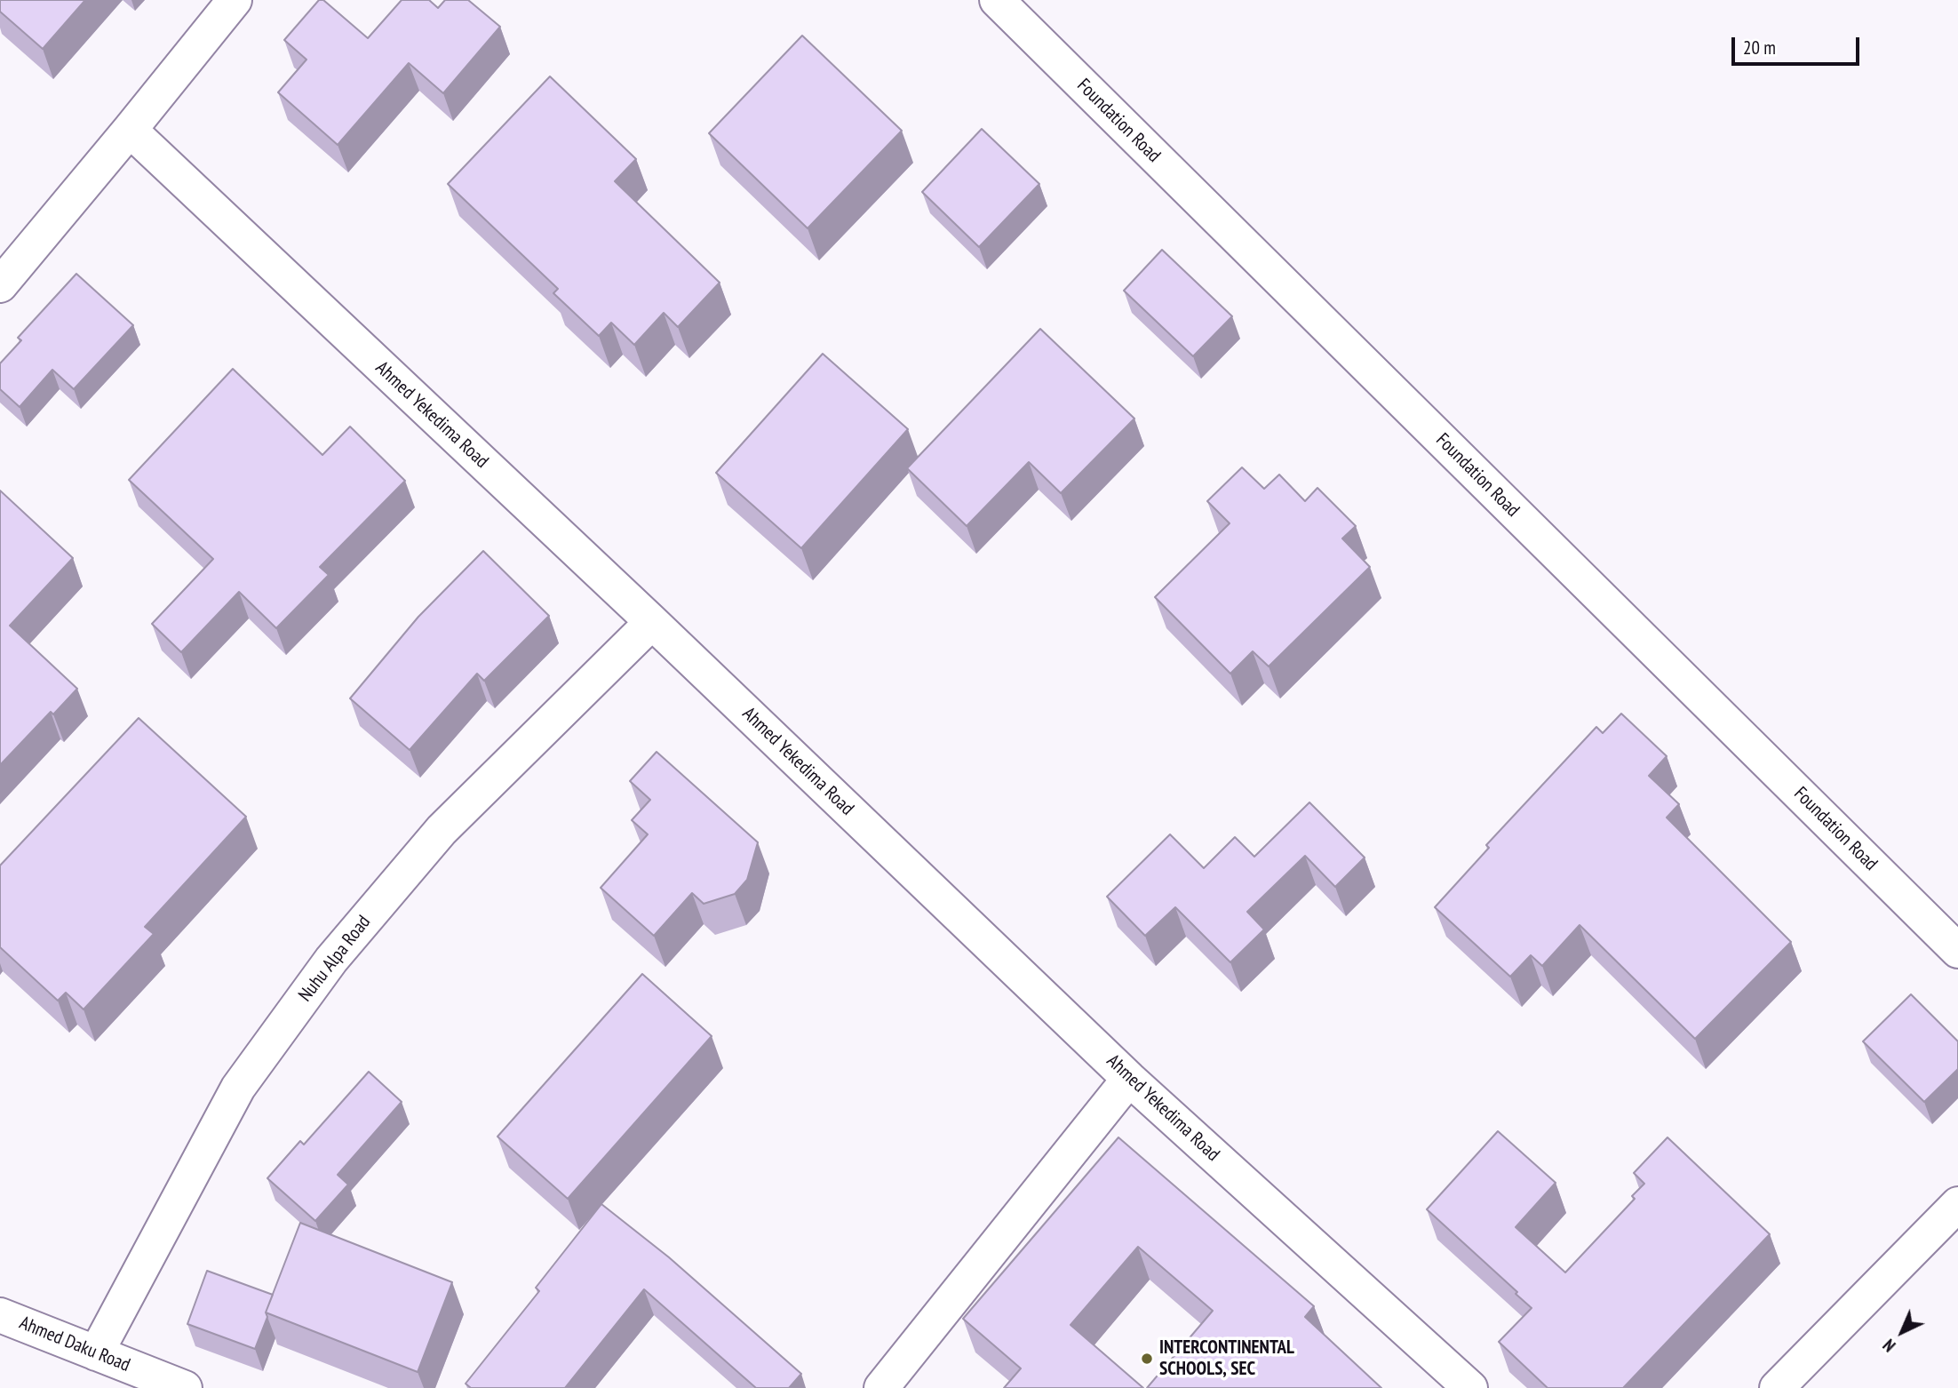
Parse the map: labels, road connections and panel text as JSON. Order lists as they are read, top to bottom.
{
  "streets": {
    "street": [
      "Foundation Road",
      "Ahmed Yekedima Road",
      "Nuhu Alpa Road",
      "Ahmed Daku Road"
    ]
  },
  "crossings": [
    ["Ahmed Yekedima Road", "Nuhu Alpa Road"],
    ["Nuhu Alpa Road", "Ahmed Daku Road"]
  ],
  "places": ["INTERCONTINENTAL SCHOOLS, SEC"],
  "scale_bar": "20 m",
  "north": "bottom left"
}
